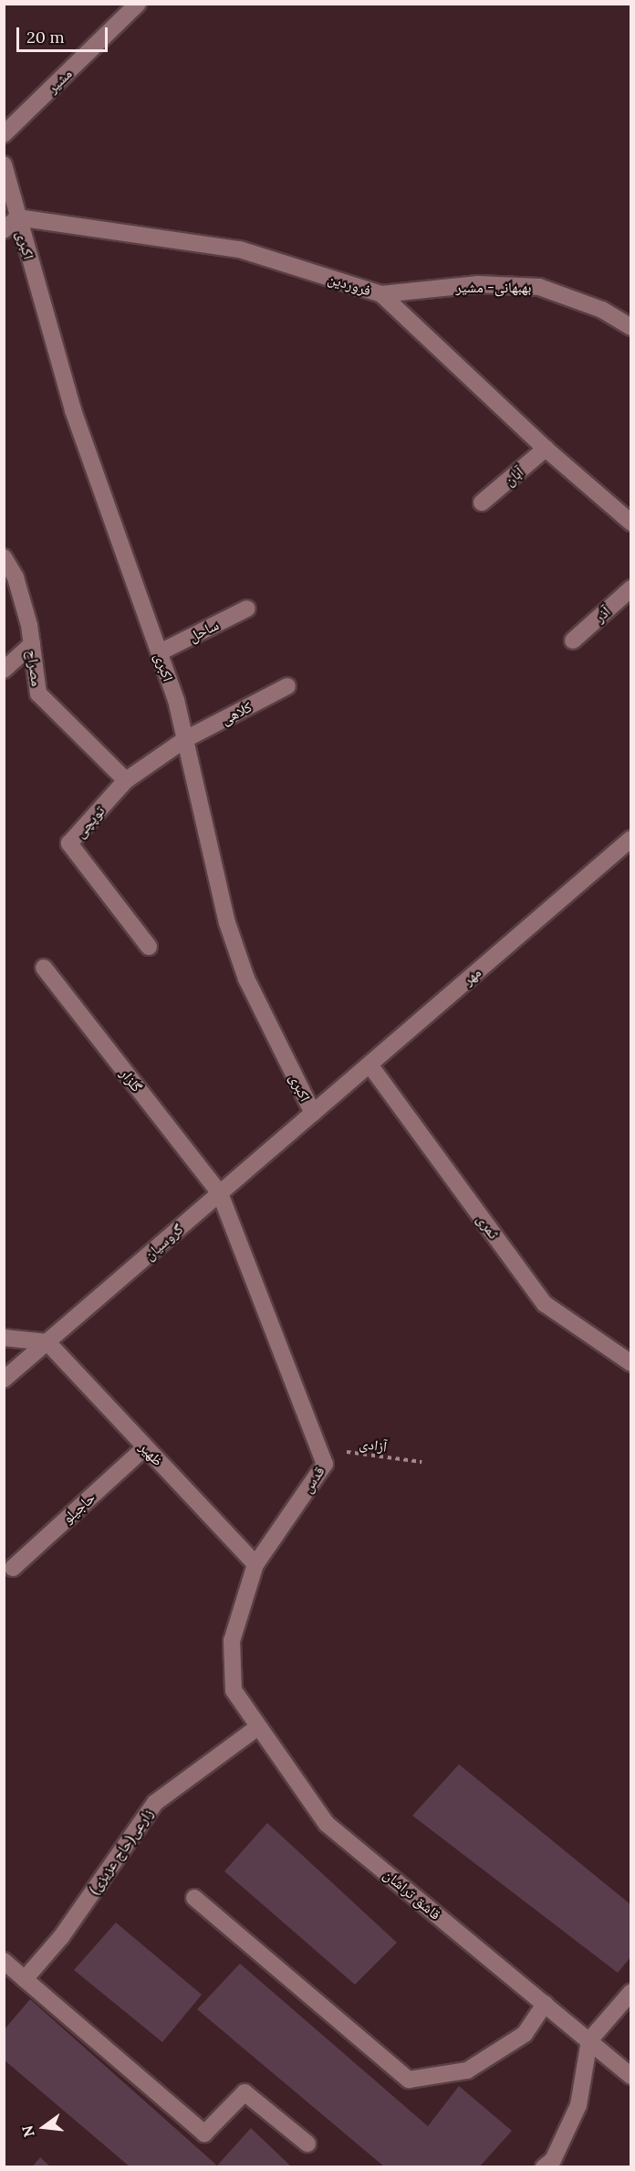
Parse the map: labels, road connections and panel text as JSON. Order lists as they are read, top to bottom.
{
  "streets": {
    "street": [
      "مشیر",
      "اکبری",
      "فروردین",
      "بهبهانی- مشیر",
      "آبان",
      "آذر",
      "ساحل",
      "مصراح",
      "کلاهی",
      "توپچی",
      "مهر",
      "گلزار",
      "ثمری",
      "گروسیان",
      "ظهیر",
      "قدس",
      "حاجیلو",
      "زارعی(حاج عزیزی)",
      "قاشق تراشان"
    ],
    "path": ["آزادی"]
  },
  "crossings": [
    ["اکبری", "فروردین"],
    ["اکبری", "ساحل"],
    ["اکبری", "کلاهی"],
    ["اکبری", "توپچی"],
    ["اکبری", "مهر"],
    ["اکبری", "گروسیان"],
    ["فروردین", "بهبهانی- مشیر"],
    ["فروردین", "آبان"],
    ["مصراح", "توپچی"],
    ["کلاهی", "توپچی"],
    ["مهر", "ثمری"],
    ["مهر", "گروسیان"],
    ["گلزار", "گروسیان"],
    ["گلزار", "قدس"],
    ["گروسیان", "ظهیر"],
    ["گروسیان", "قدس"],
    ["آزادی", "قدس"],
    ["ظهیر", "قدس"],
    ["ظهیر", "حاجیلو"],
    ["قدس", "زارعی(حاج عزیزی)"],
    ["قدس", "قاشق تراشان"],
    ["زارعی(حاج عزیزی)", "قاشق تراشان"]
  ],
  "scale_bar": "20 m",
  "north": "left"
}
